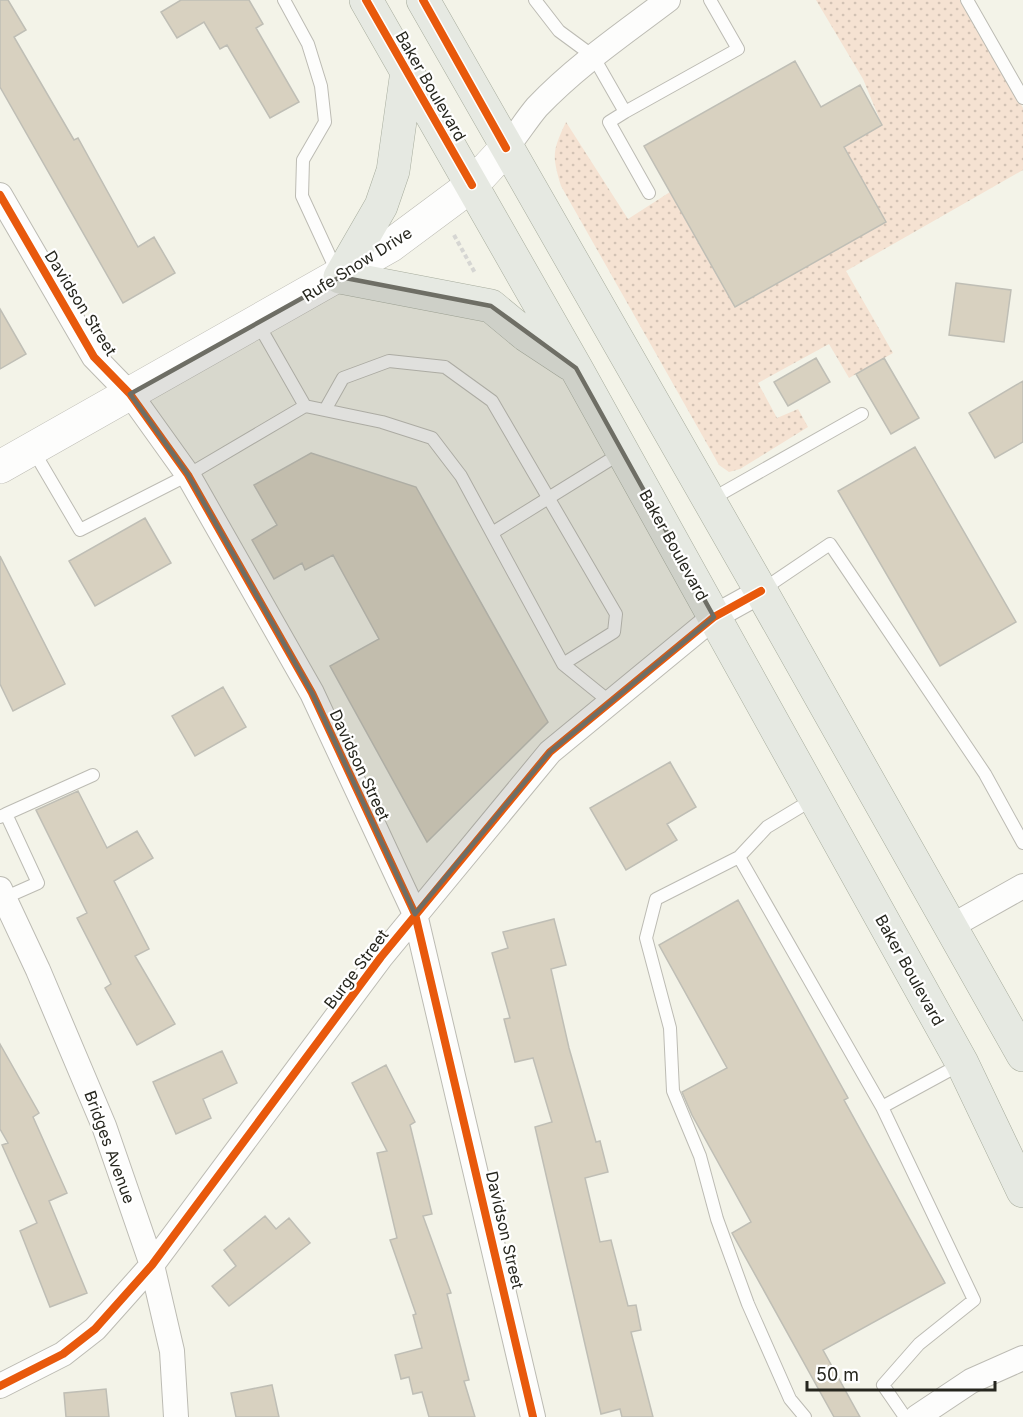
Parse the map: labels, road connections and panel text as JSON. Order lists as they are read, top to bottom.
{
  "streets": {
    "main road": ["Baker Boulevard", "Rufe Snow Drive"],
    "street": ["Davidson Street", "Burge Street", "Bridges Avenue"]
  },
  "crossings": [
    ["Baker Boulevard", "Rufe Snow Drive"],
    ["Baker Boulevard", "Burge Street"],
    ["Rufe Snow Drive", "Davidson Street"],
    ["Davidson Street", "Burge Street"],
    ["Burge Street", "Bridges Avenue"]
  ],
  "scale_bar": "50 m"
}
